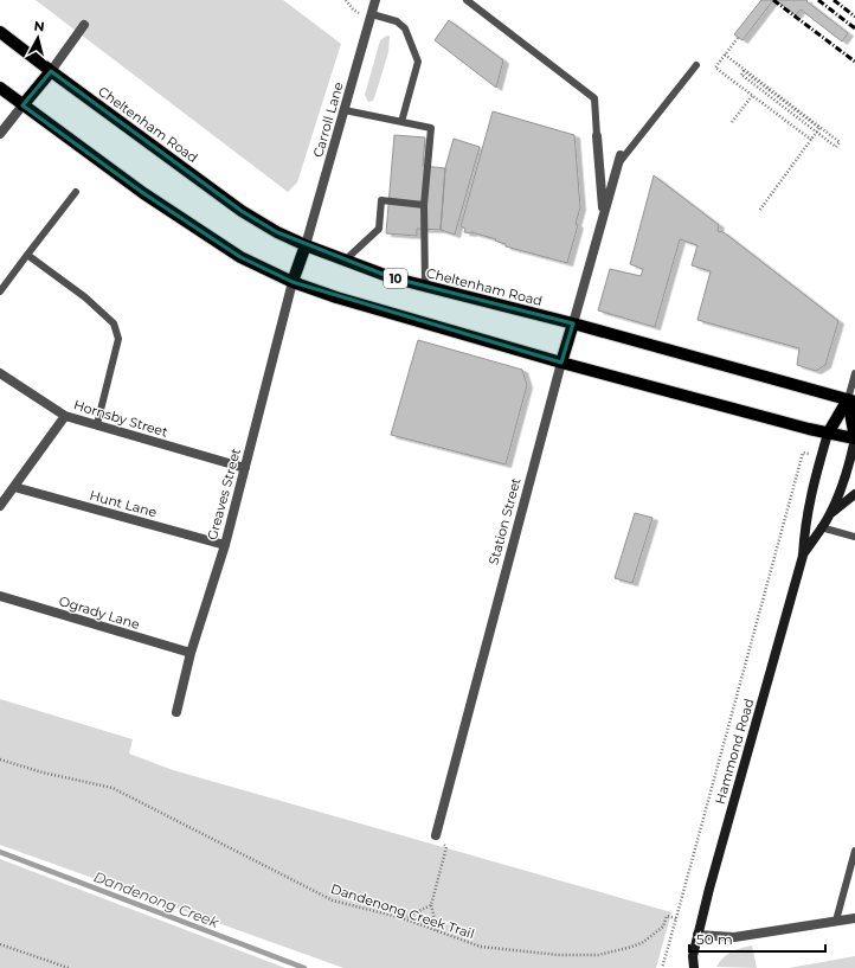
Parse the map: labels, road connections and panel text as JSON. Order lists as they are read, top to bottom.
{
  "streets": {
    "main road": [
      "Cheltenham Road",
      "10",
      "Station Street",
      "Hammond Road"
    ],
    "street": [
      "Carroll Lane",
      "Hornsby Street",
      "Greaves Street",
      "Hunt Lane",
      "Ogrady Lane"
    ],
    "path": ["Dandenong Creek Trail"]
  },
  "crossings": [
    ["Carroll Lane", "Cheltenham Road"],
    ["Cheltenham Road", "Station Street"],
    ["Hornsby Street", "Greaves Street"],
    ["Greaves Street", "Hunt Lane"],
    ["Greaves Street", "Ogrady Lane"]
  ],
  "water": ["Dandenong Creek"],
  "scale_bar": "50 m",
  "north": "top"
}
